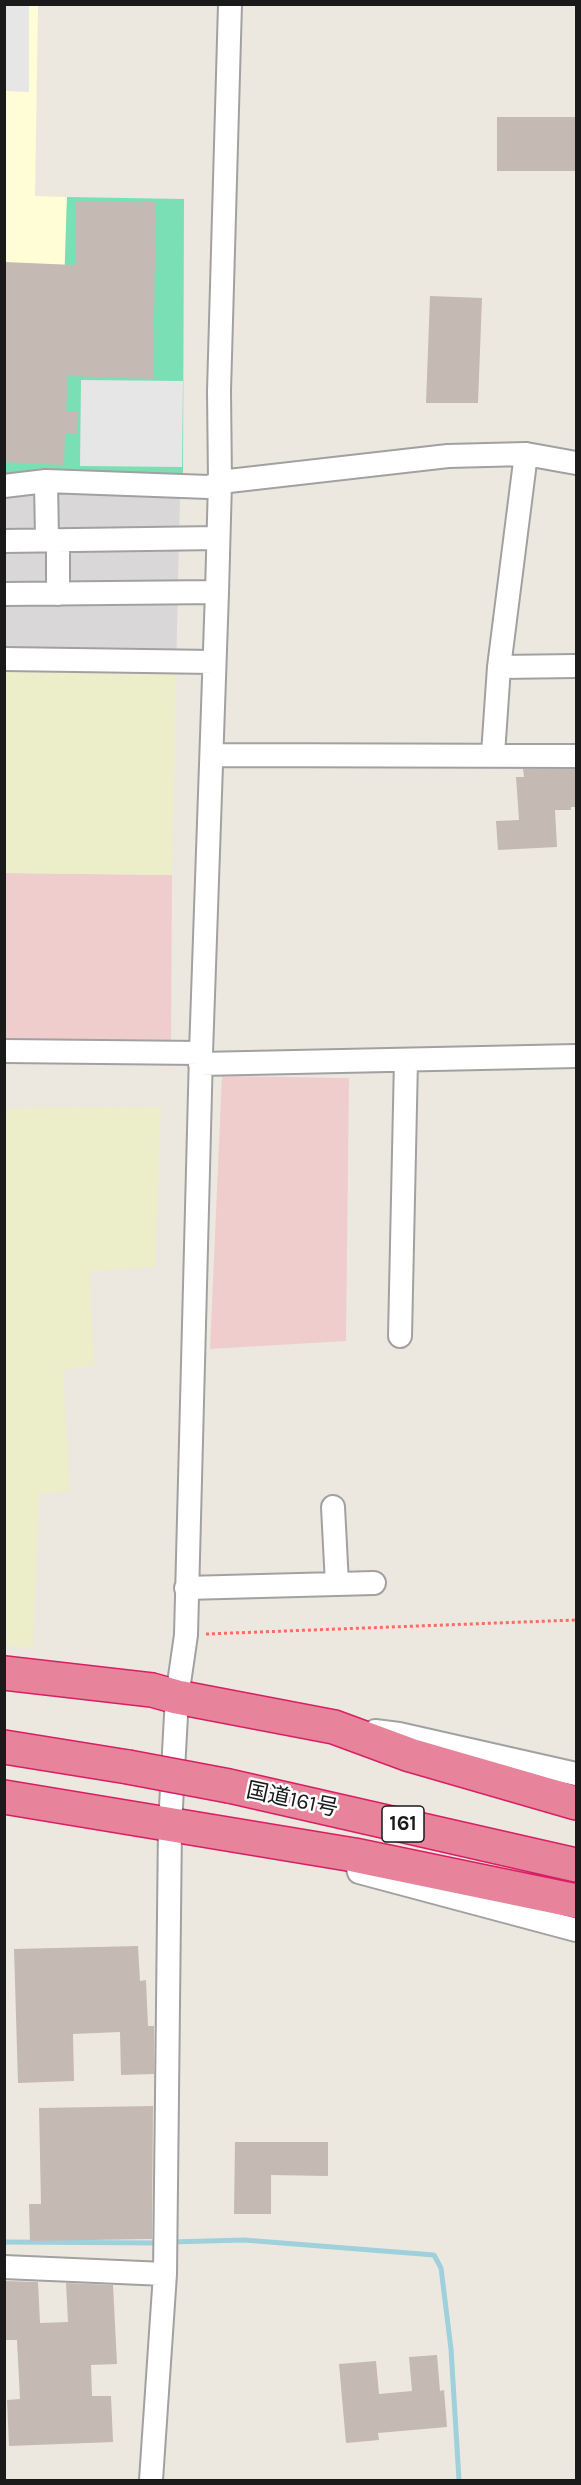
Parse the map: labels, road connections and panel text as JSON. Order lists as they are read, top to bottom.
{
  "streets": {
    "highway": ["国道161号", "161"]
  }
}
